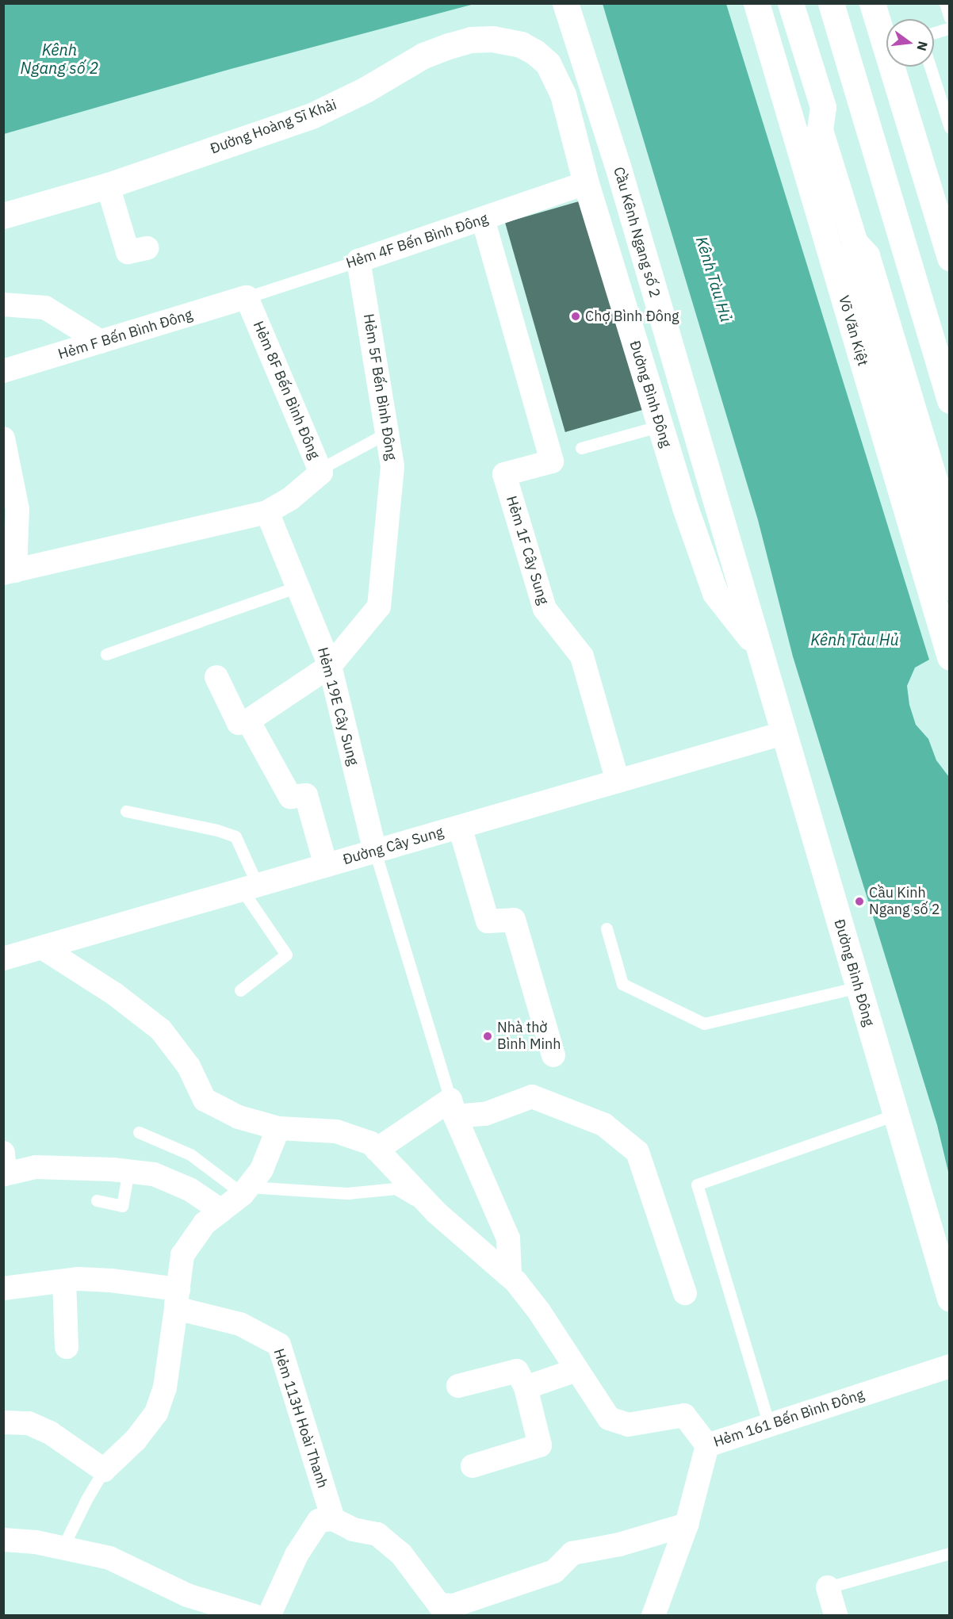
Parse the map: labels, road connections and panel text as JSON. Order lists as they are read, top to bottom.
{
  "streets": {
    "main road": [
      "Đường Hoàng Sĩ Khải",
      "Cầu Kênh Ngang số 2",
      "Võ Văn Kiệt",
      "Đường Bình Đông"
    ],
    "street": [
      "Hẻm 4F Bến Bình Đông",
      "Hẻm F Bến Bình Đông",
      "Hẻm 5F Bến Bình Đông",
      "Hẻm 8F Bến Bình Đông",
      "Hẻm 1F Cây Sung",
      "Hẻm 19E Cây Sung",
      "Đường Cây Sung",
      "Hẻm 113H Hoài Thanh",
      "Hẻm 161 Bến Bình Đông"
    ]
  },
  "crossings": [
    ["Đường Hoàng Sĩ Khải", "Đường Bình Đông"],
    ["Cầu Kênh Ngang số 2", "Đường Bình Đông"],
    ["Hẻm 4F Bến Bình Đông", "Hẻm F Bến Bình Đông"],
    ["Hẻm 4F Bến Bình Đông", "Hẻm 5F Bến Bình Đông"],
    ["Hẻm 4F Bến Bình Đông", "Hẻm 8F Bến Bình Đông"],
    ["Hẻm 4F Bến Bình Đông", "Đường Bình Đông"],
    ["Hẻm 4F Bến Bình Đông", "Hẻm 1F Cây Sung"],
    ["Hẻm F Bến Bình Đông", "Hẻm 8F Bến Bình Đông"],
    ["Hẻm 5F Bến Bình Đông", "Hẻm 19E Cây Sung"],
    ["Hẻm 8F Bến Bình Đông", "Hẻm 19E Cây Sung"],
    ["Đường Bình Đông", "Đường Cây Sung"],
    ["Hẻm 1F Cây Sung", "Đường Cây Sung"],
    ["Hẻm 19E Cây Sung", "Đường Cây Sung"]
  ],
  "water": ["Kênh Ngang số 2", "Kênh Tàu Hủ"],
  "places": ["Chợ Bình Đông", "Cầu Kinh Ngang số 2", "Nhà thờ Bình Minh"],
  "north": "right"
}
